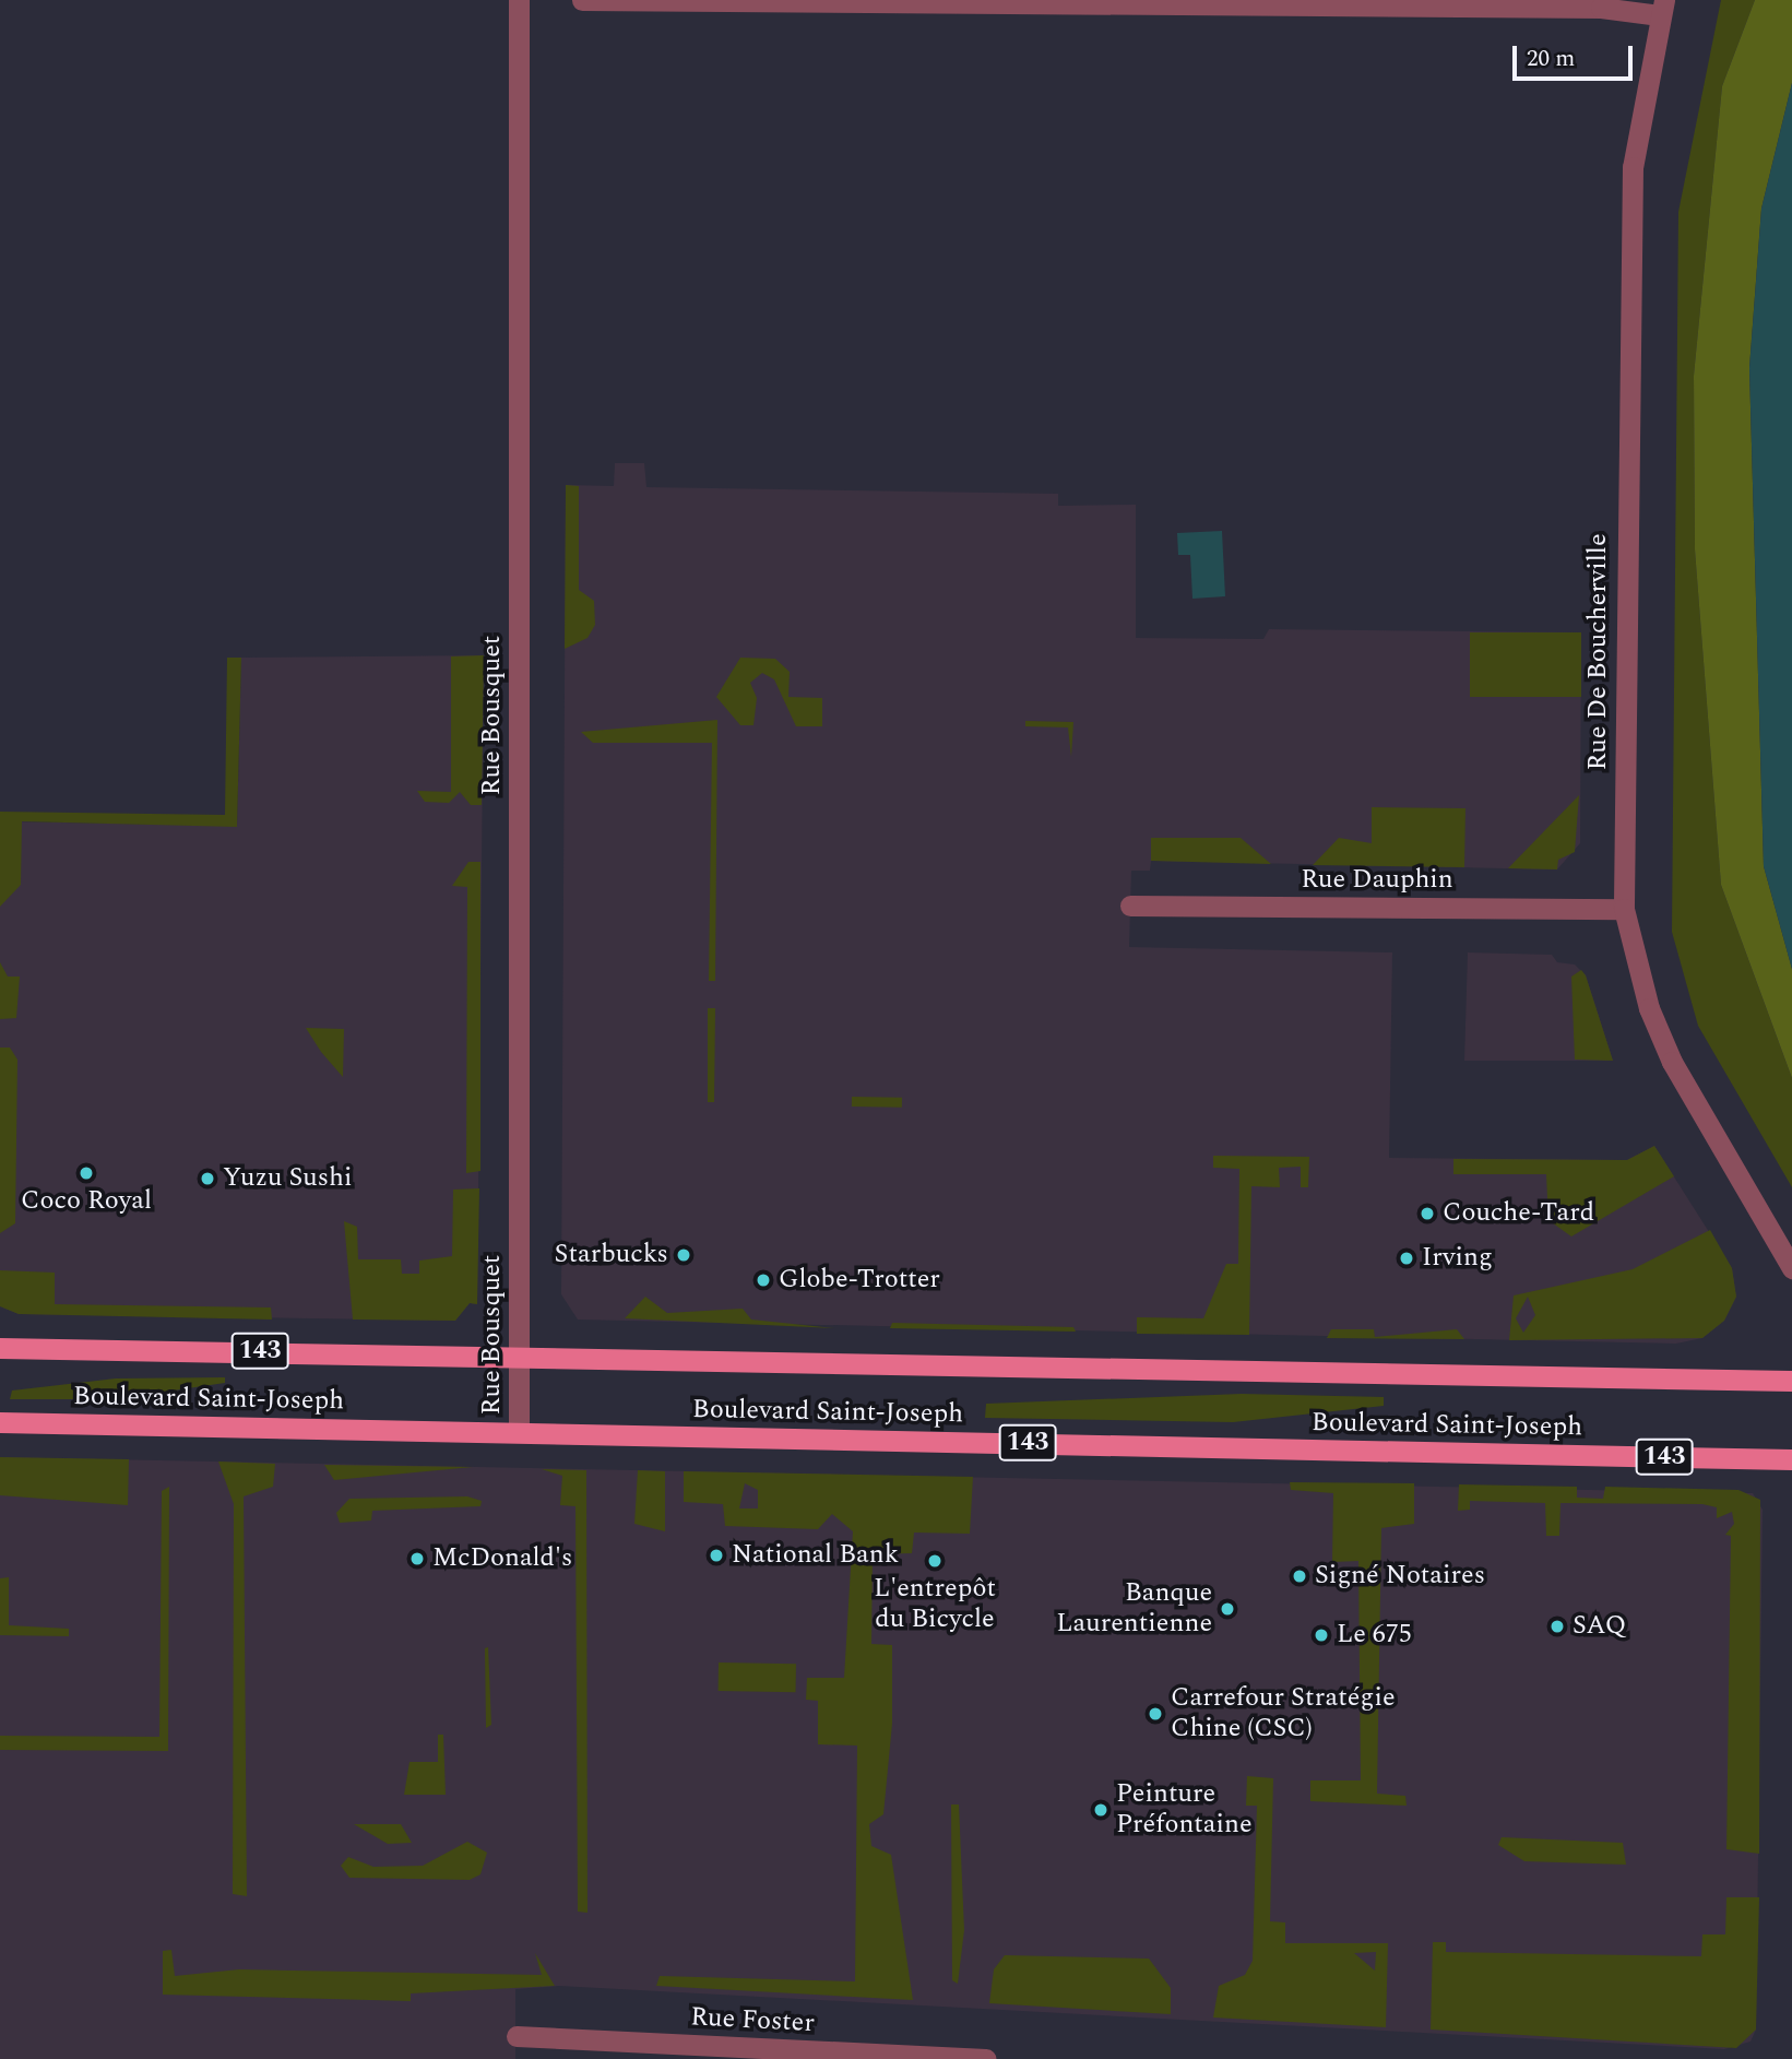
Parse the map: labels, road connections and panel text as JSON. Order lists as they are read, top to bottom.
{
  "streets": {
    "main road": ["143", "Boulevard Saint-Joseph"],
    "street": [
      "Rue De Boucherville",
      "Rue Bousquet",
      "Rue Dauphin",
      "Rue Foster"
    ]
  },
  "crossings": [
    ["Rue De Boucherville", "Rue Dauphin"],
    ["Rue Bousquet", "Boulevard Saint-Joseph"]
  ],
  "places": [
    "Coco Royal",
    "Yuzu Sushi",
    "Couche-Tard",
    "Starbucks",
    "Irving",
    "Globe-Trotter",
    "National Bank",
    "McDonald's",
    "L'entrepôt du Bicycle",
    "Signé Notaires",
    "Banque Laurentienne",
    "SAQ",
    "Le 675",
    "Carrefour Stratégie Chine (CSC)",
    "Peinture Préfontaine"
  ],
  "scale_bar": "20 m"
}
